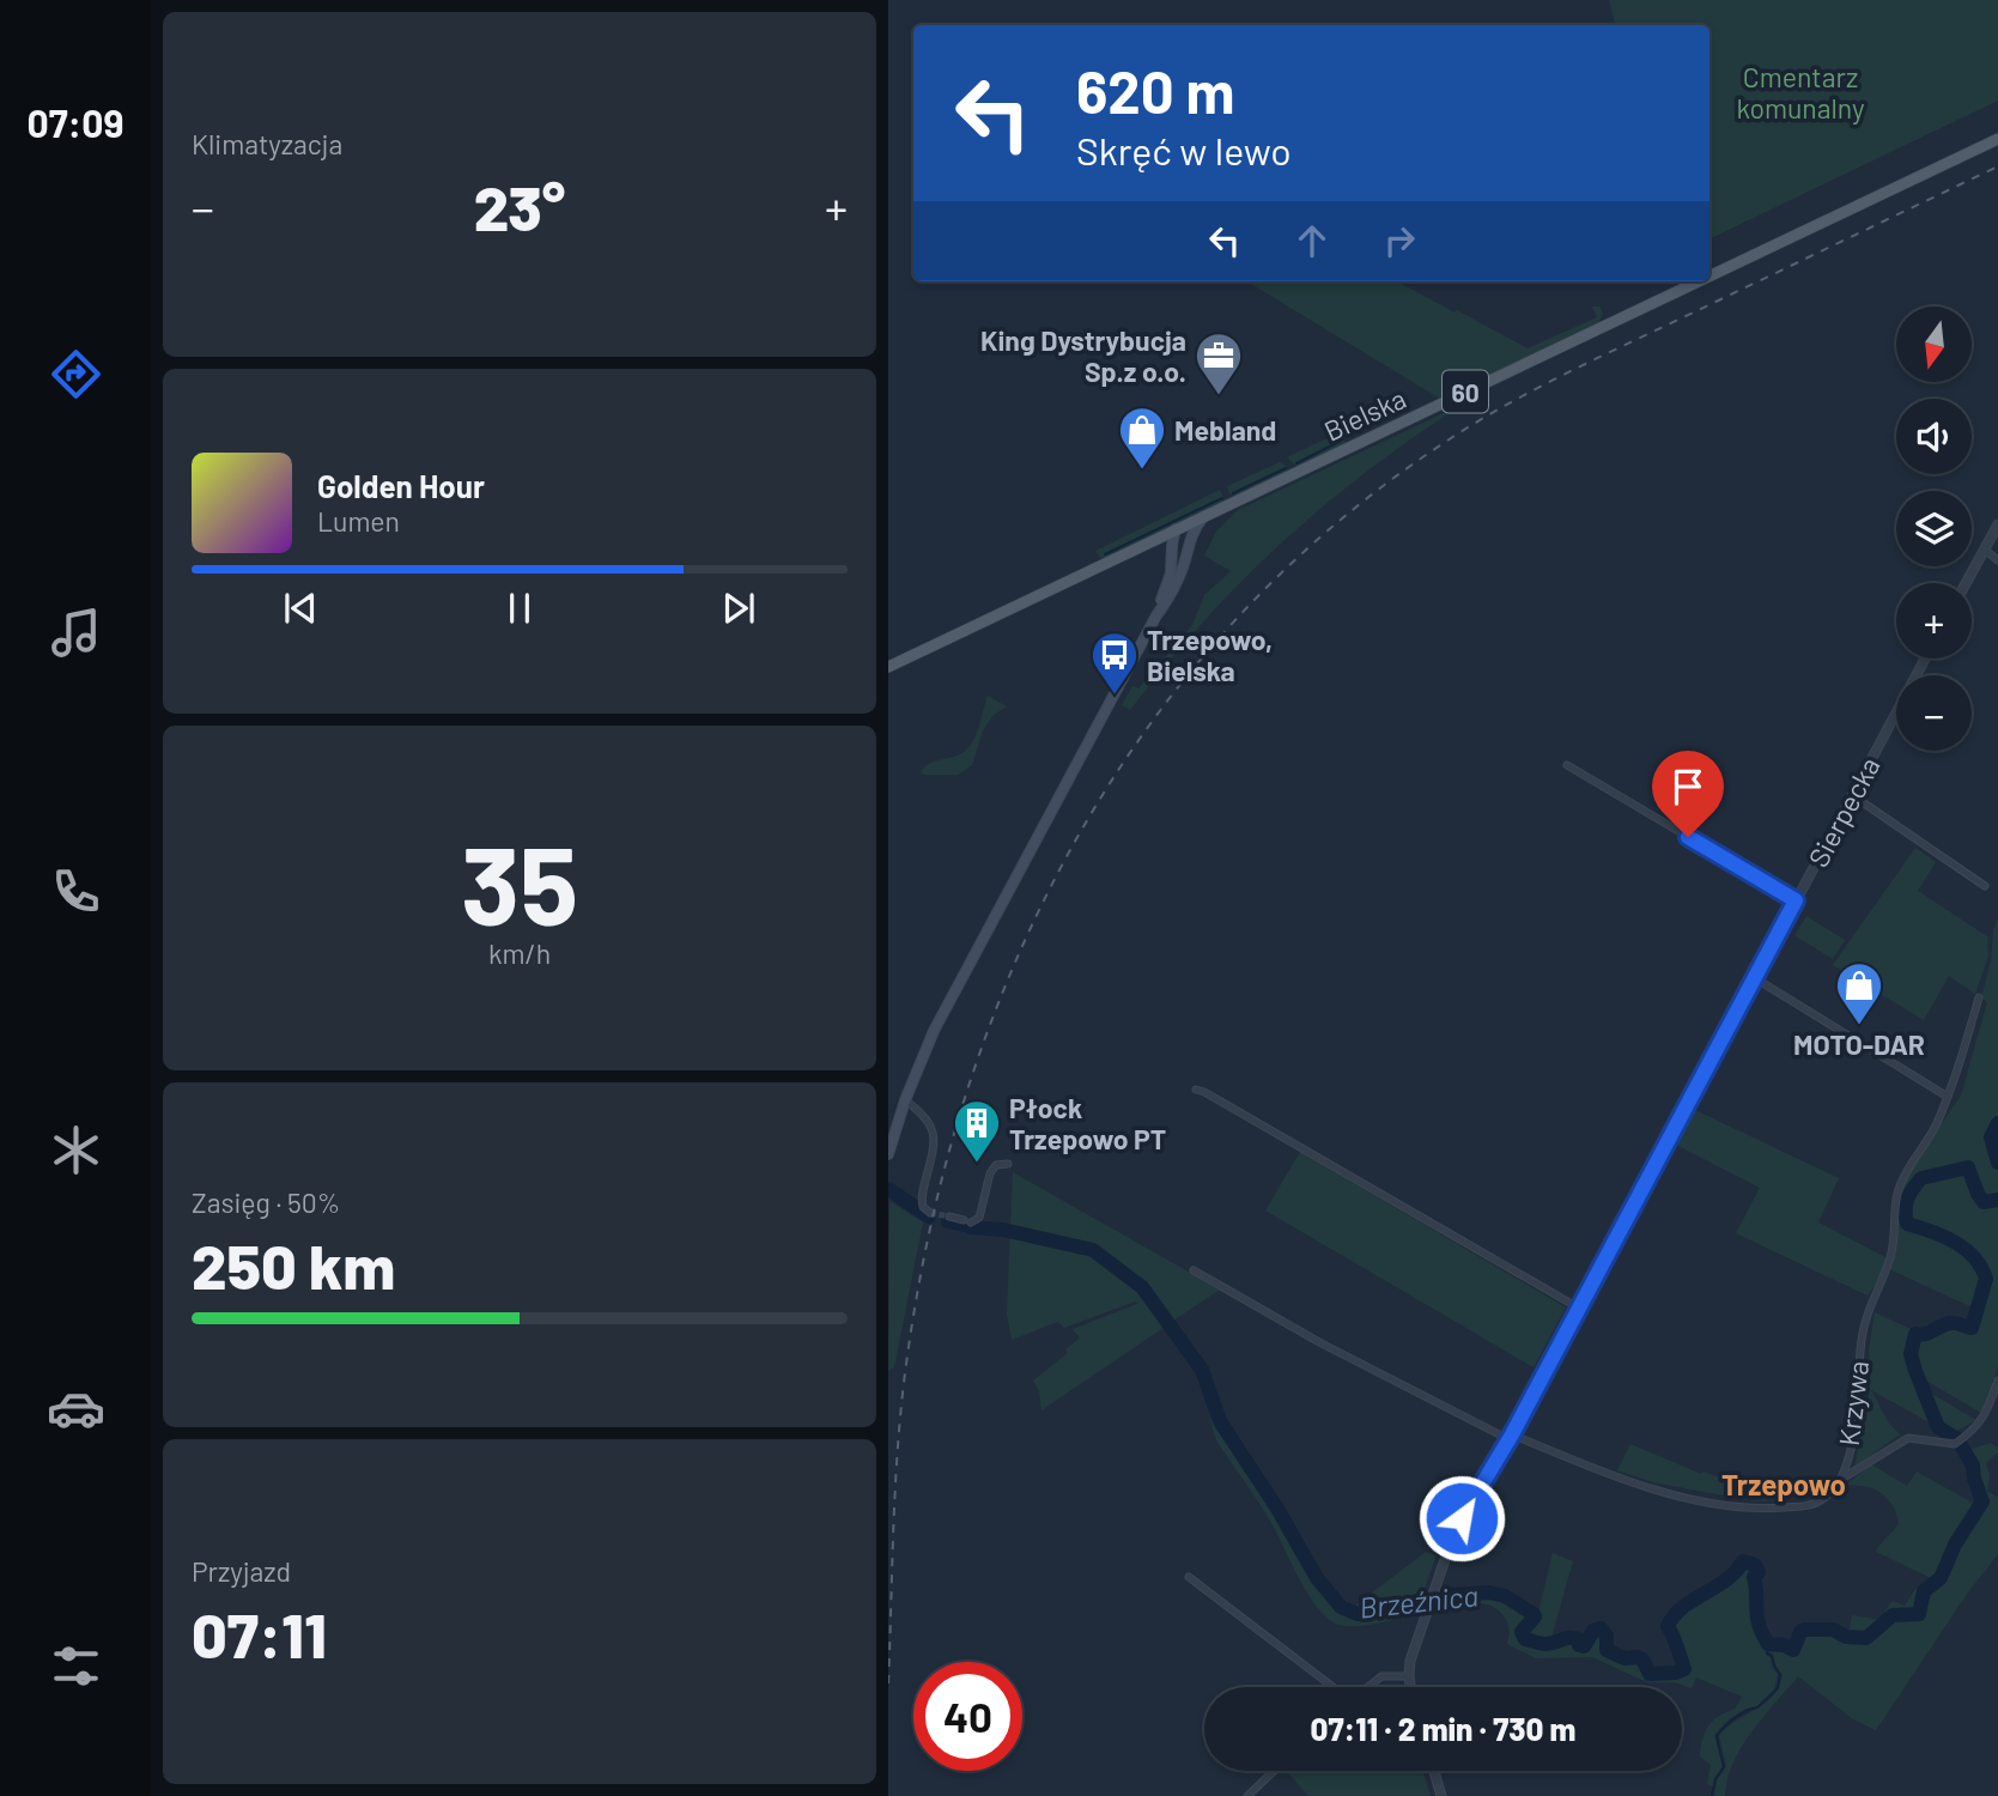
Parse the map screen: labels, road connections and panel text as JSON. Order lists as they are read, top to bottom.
{
  "streets": {
    "main road": ["60", "Bielska"],
    "street": ["Sierpecka", "Krzywa"]
  },
  "crossings": [
    ["Sierpecka", "Krzywa"]
  ],
  "districts": ["Trzepowo"],
  "water": ["Brzeźnica"],
  "parks": ["Cmentarz komunalny"],
  "places": {
    "office": ["King Dystrybucja Sp.z o.o."],
    "shop": ["Mebland", "MOTO-DAR"],
    "bus stop": ["Trzepowo, Bielska"],
    "building": ["Płock Trzepowo PT"]
  },
  "north": "bottom",
  "page": {
    "tabs": "07:09",
    "tile": [
      "Klimatyzacja",
      ["35", "km/h"],
      ["Zasięg · 50%", "250 km"],
      ["Przyjazd", "07:11"]
    ],
    "turn": ["620 m", "Skręć w lewo"],
    "heat": ["−", "23°", "+"],
    "map_buttons": ["+", "−"],
    "song": ["Golden Hour", "Lumen"],
    "limit": "40",
    "trip": "07:11 · 2 min · 730 m"
  }
}
